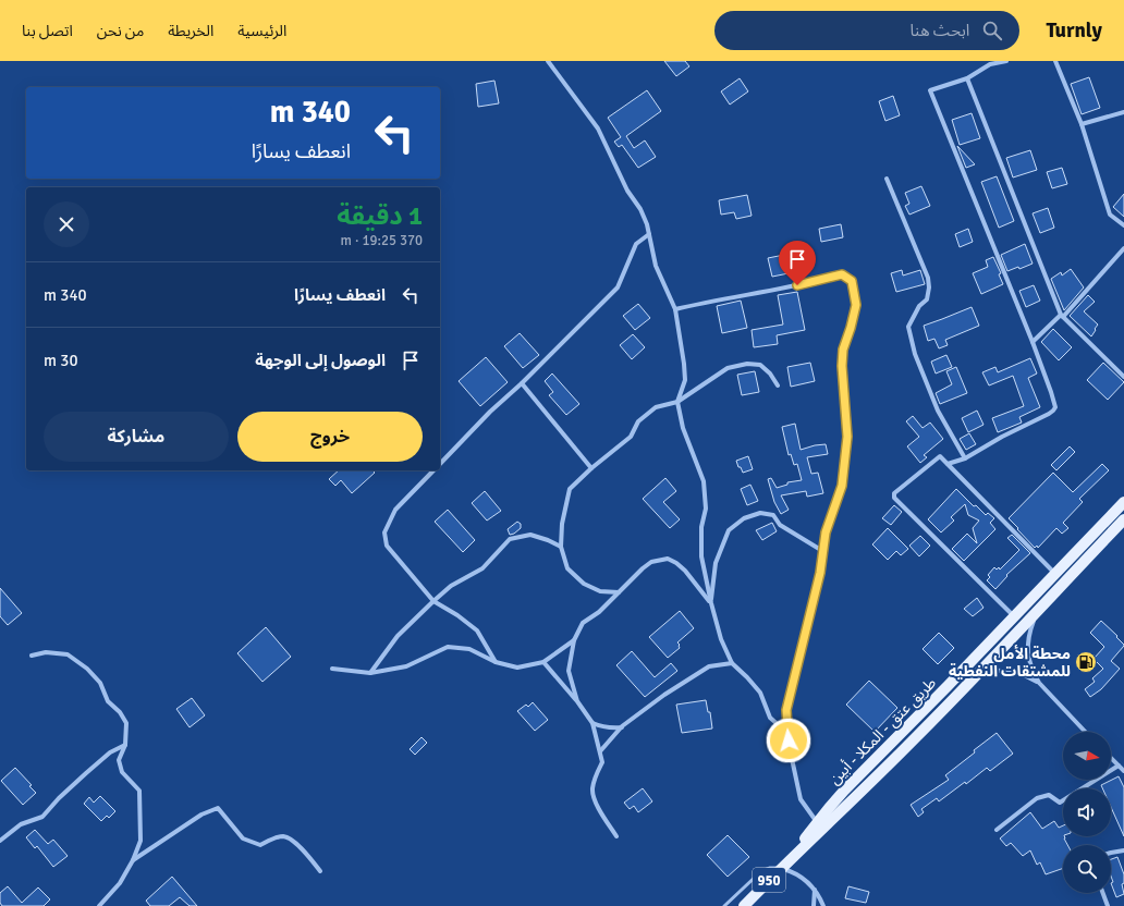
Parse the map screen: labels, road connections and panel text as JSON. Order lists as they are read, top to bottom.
{
  "streets": {
    "main road": ["طريق عتق - المكلا - أبين", "950"]
  },
  "places": {
    "fuel station": ["محطة الأمل للمشتقات النفطية"]
  },
  "north": "right",
  "page": {
    "header": "Turnly",
    "search": "ابحث هنا",
    "nav": [
      "الرئيسية",
      "الخريطة",
      "من نحن",
      "اتصل بنا"
    ],
    "turn": ["340 m", "انعطف يسارًا"],
    "heading": ["1 دقيقة", "370 m · 19:25"],
    "list": [
      {
        "name": "انعطف يسارًا",
        "value": "340 m"
      },
      {
        "name": "الوصول إلى الوجهة",
        "value": "30 m"
      }
    ],
    "buttons": ["خروج", "مشاركة"]
  }
}
